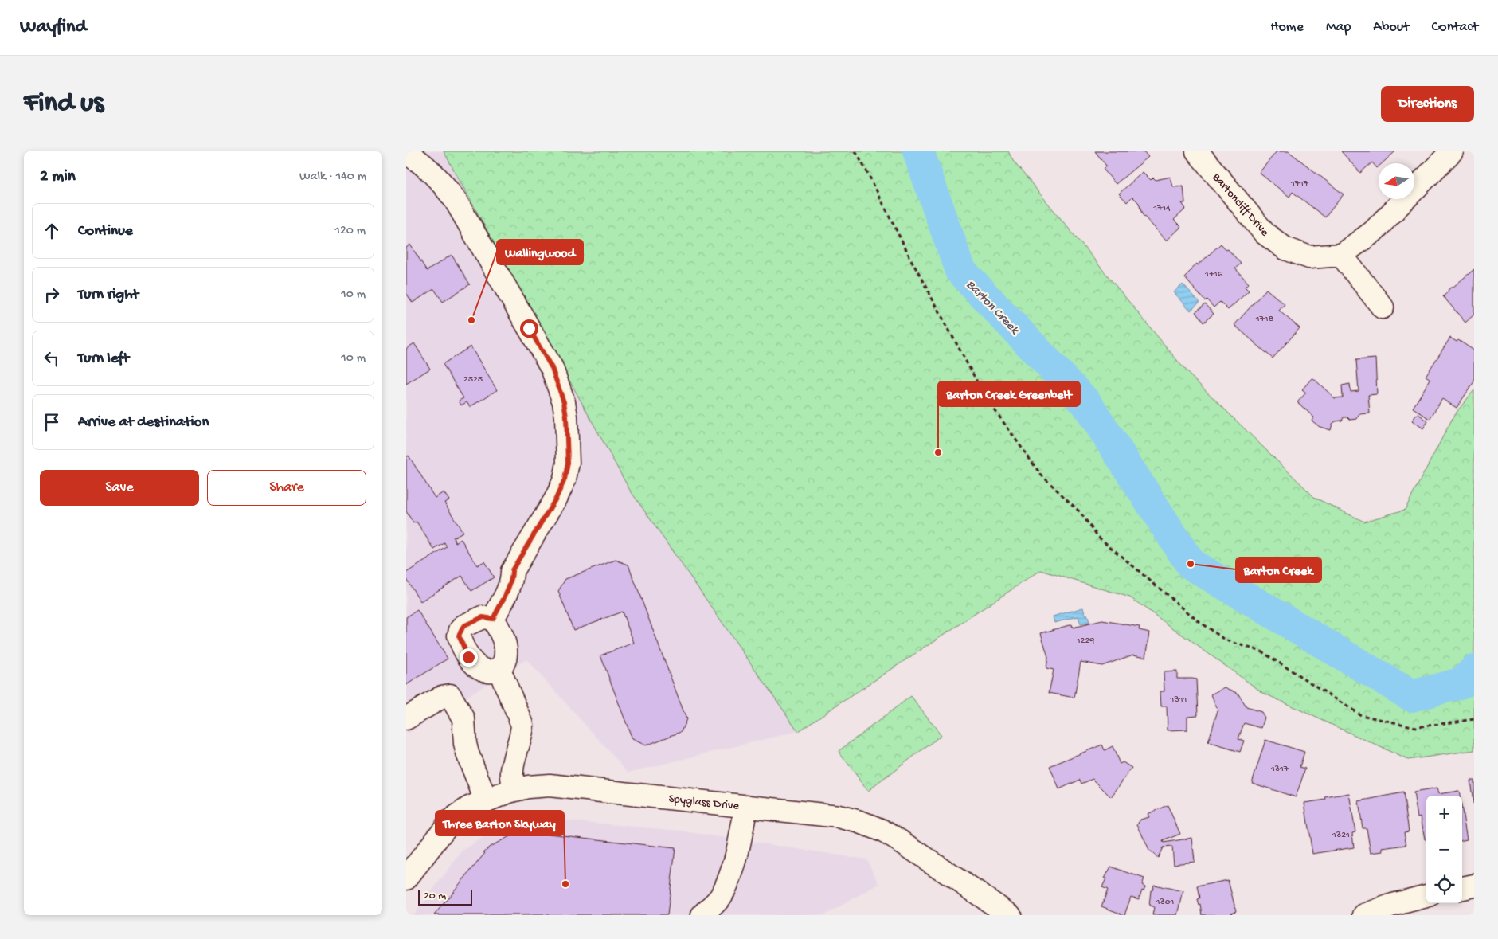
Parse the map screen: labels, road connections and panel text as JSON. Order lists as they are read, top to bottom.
{
  "streets": {
    "street": ["Bartoncliff Drive", "Spyglass Drive"]
  },
  "water": ["Barton Creek"],
  "places": [
    "Wallingwood",
    "Barton Creek Greenbelt",
    "Barton Creek",
    "Three Barton Skyway"
  ],
  "house_numbers": [
    "1717",
    "1714",
    "1716",
    "1718",
    "2525",
    "1229",
    "1311",
    "1317",
    "1321",
    "1301"
  ],
  "scale_bar": "20 m",
  "north": "left",
  "page": {
    "header": "Wayfind",
    "nav": [
      "Home",
      "Map",
      "About",
      "Contact"
    ],
    "buttons": [
      "Directions",
      ["Save", "Share"]
    ],
    "title": "Find us",
    "heading": ["2 min", "Walk · 140 m"],
    "list": [
      ["Continue", "120 m"],
      ["Turn right", "10 m"],
      ["Turn left", "10 m"],
      "Arrive at destination"
    ],
    "map_buttons": ["+", "−"],
    "scale": "20 m"
  }
}
